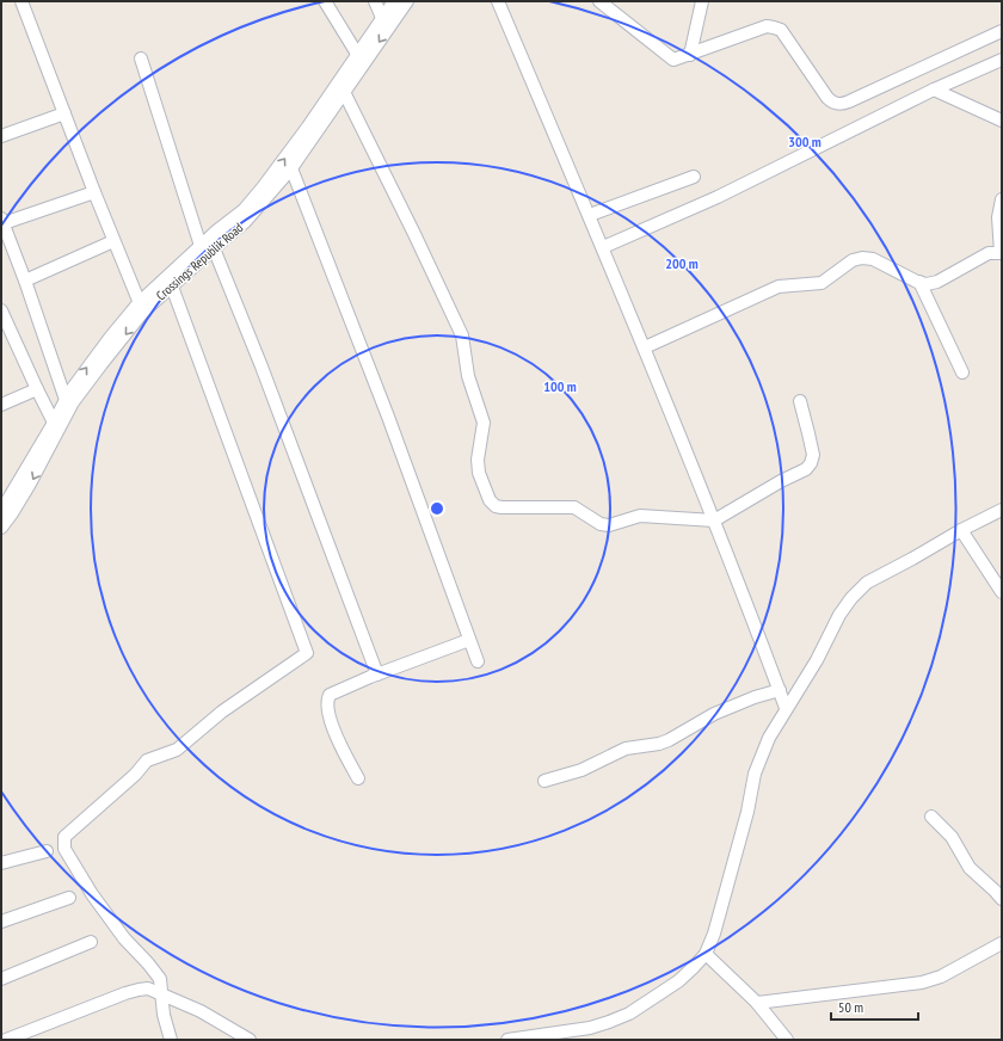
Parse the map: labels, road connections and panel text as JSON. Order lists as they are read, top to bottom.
{
  "streets": {
    "street": ["Crossings Republik Road"]
  },
  "scale_bar": "50 m",
  "rings": ["300 m", "200 m", "100 m"]
}
